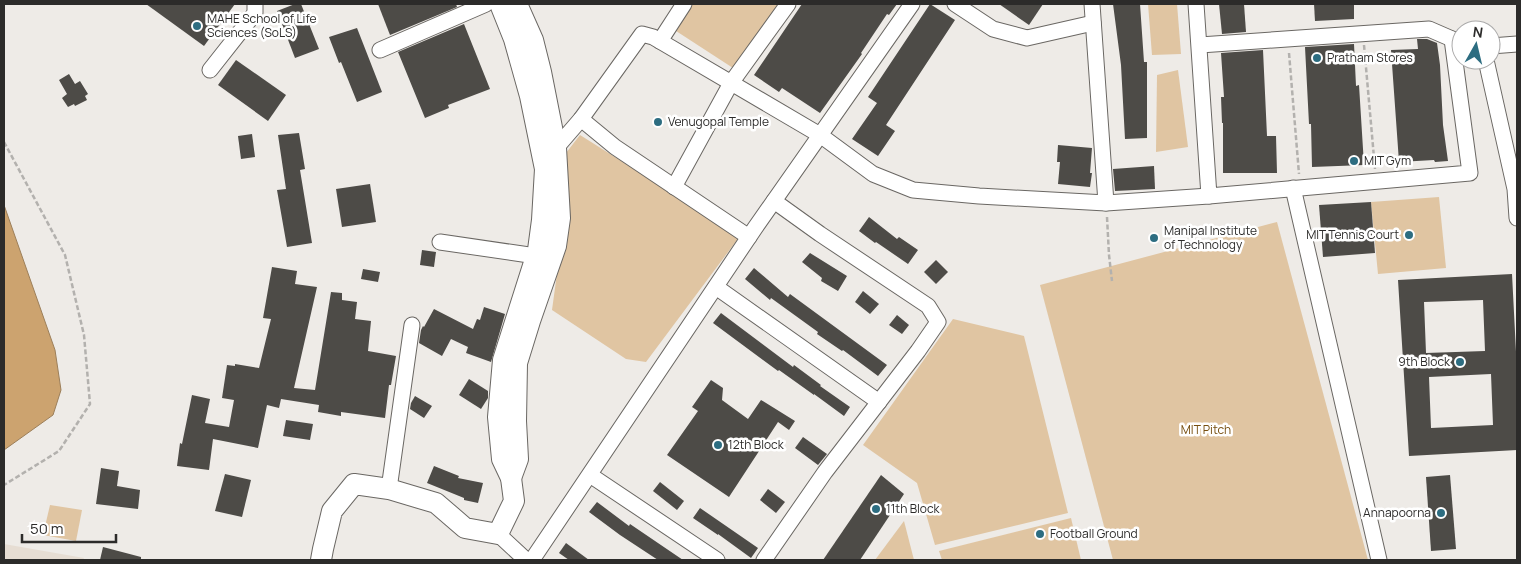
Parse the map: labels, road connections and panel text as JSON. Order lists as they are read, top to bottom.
{
  "parks": ["MIT Pitch"],
  "places": [
    "MAHE School of Life Sciences (SoLS)",
    "Pratham Stores",
    "Venugopal Temple",
    "MIT Gym",
    "MIT Tennis Court",
    "Manipal Institute of Technology",
    "9th Block",
    "12th Block",
    "11th Block",
    "Annapoorna",
    "Football Ground"
  ],
  "scale_bar": "50 m",
  "north": "top"
}
